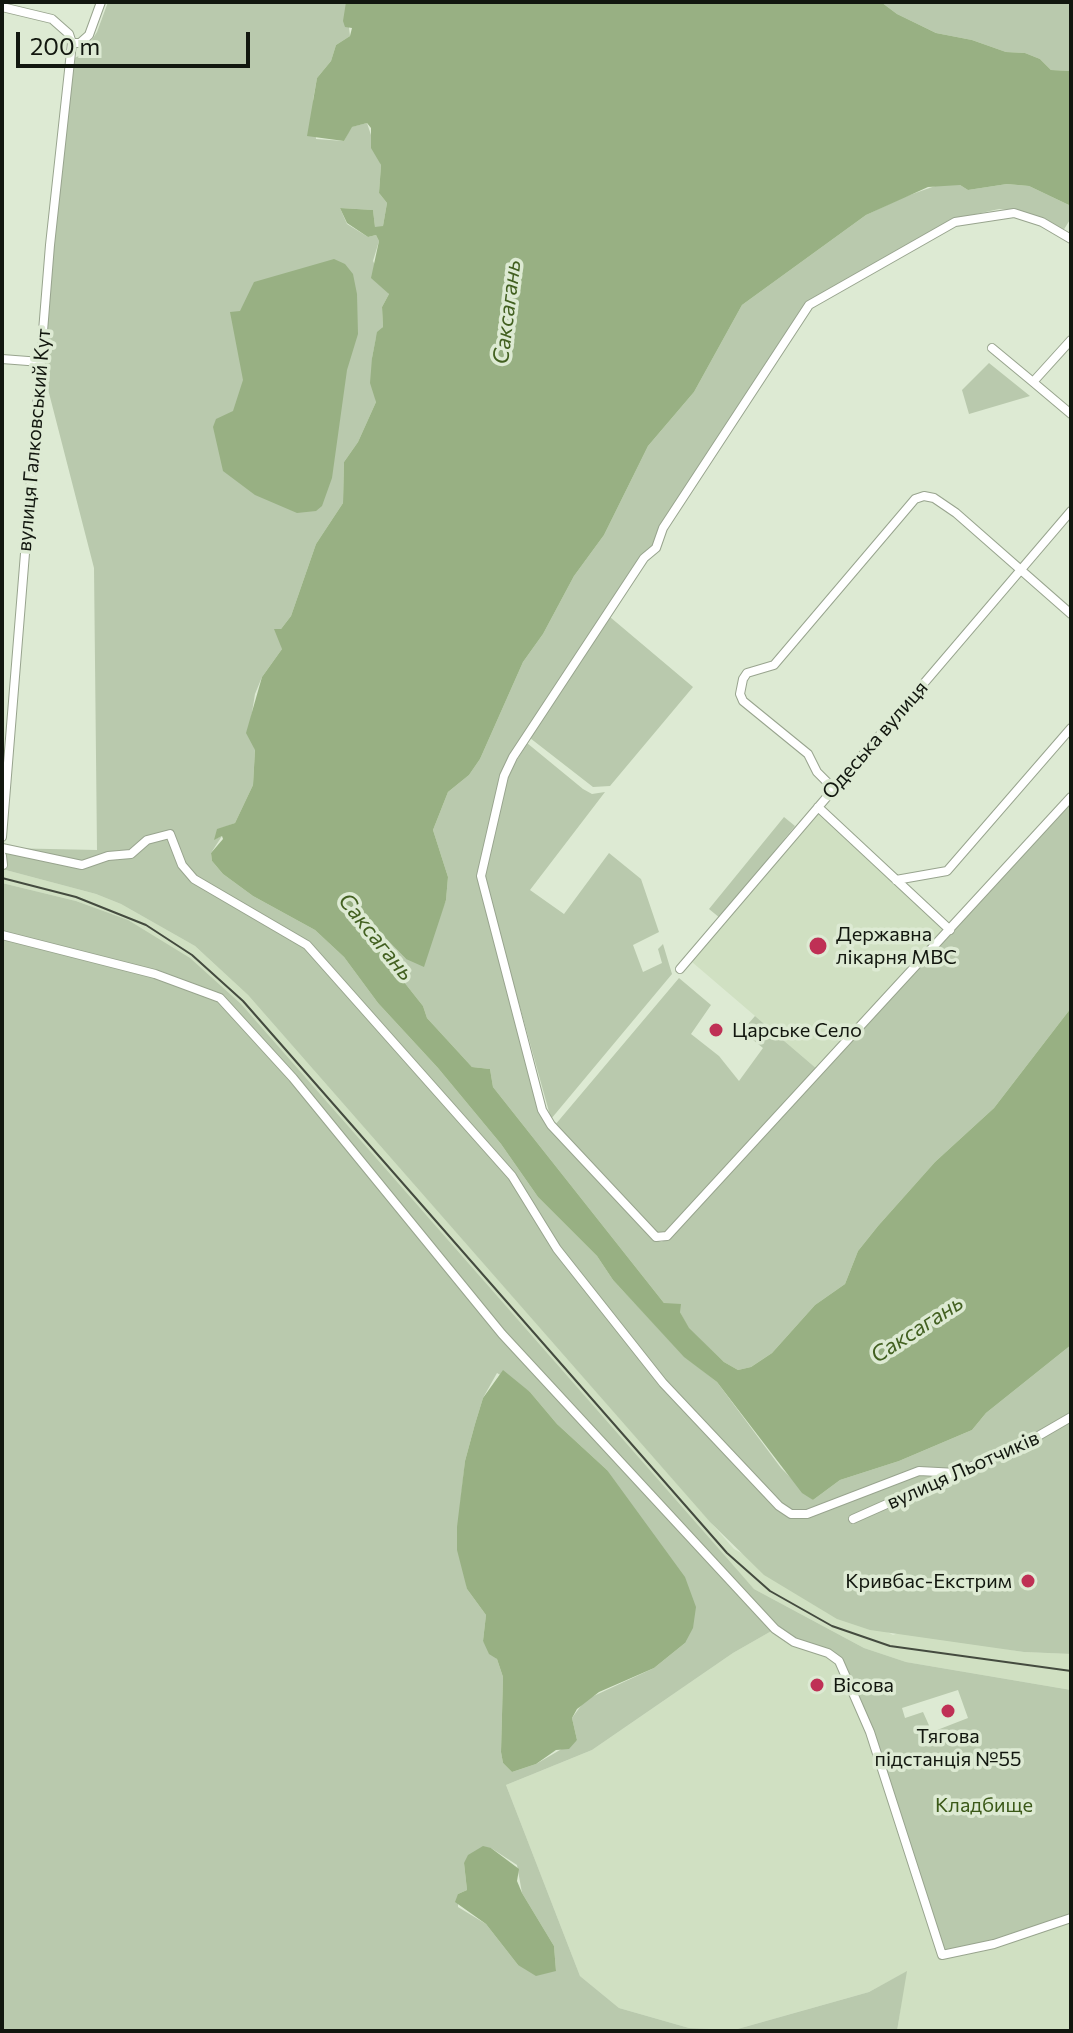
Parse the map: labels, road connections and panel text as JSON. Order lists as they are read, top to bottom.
{
  "streets": {
    "street": ["вулиця Галковський Кут", "Одеська вулиця", "вулиця Льотчиків"]
  },
  "water": ["Саксагань"],
  "parks": ["Кладбище"],
  "places": [
    "Державна лікарня МВС",
    "Царське Село",
    "Кривбас-Екстрим",
    "Вісова",
    "Тягова підстанція №55"
  ],
  "scale_bar": "200 m"
}
